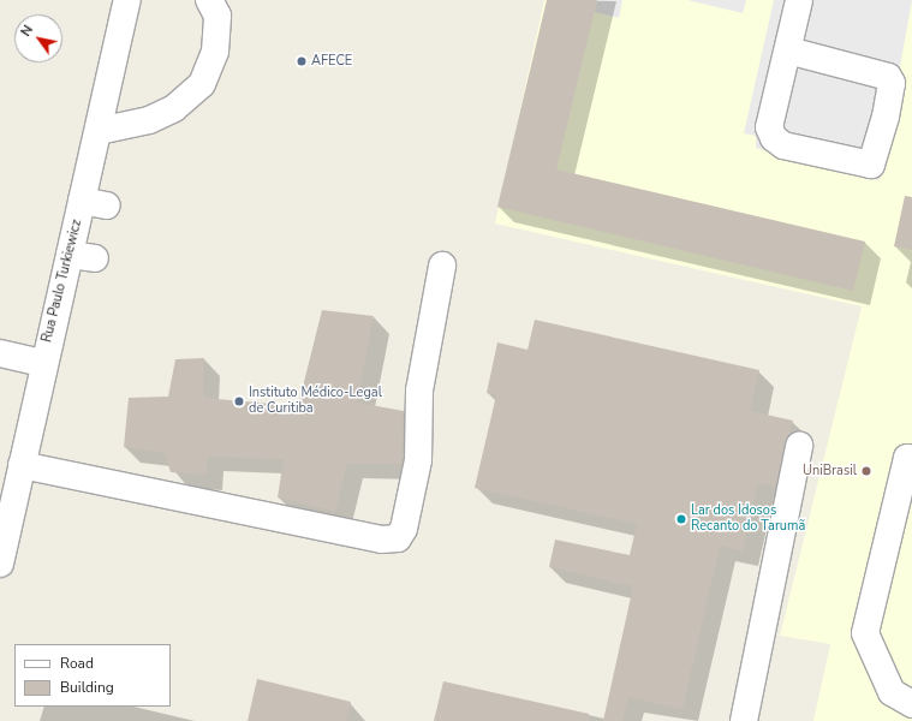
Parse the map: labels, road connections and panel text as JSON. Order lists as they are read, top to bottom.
{
  "streets": {
    "street": ["Rua Paulo Turkiewicz"]
  },
  "places": [
    "AFECE",
    "Instituto Médico-Legal de Curitiba",
    "UniBrasil",
    "Lar dos Idosos Recanto do Tarumã"
  ],
  "legend": ["Road", "Building"],
  "north": "top left"
}
